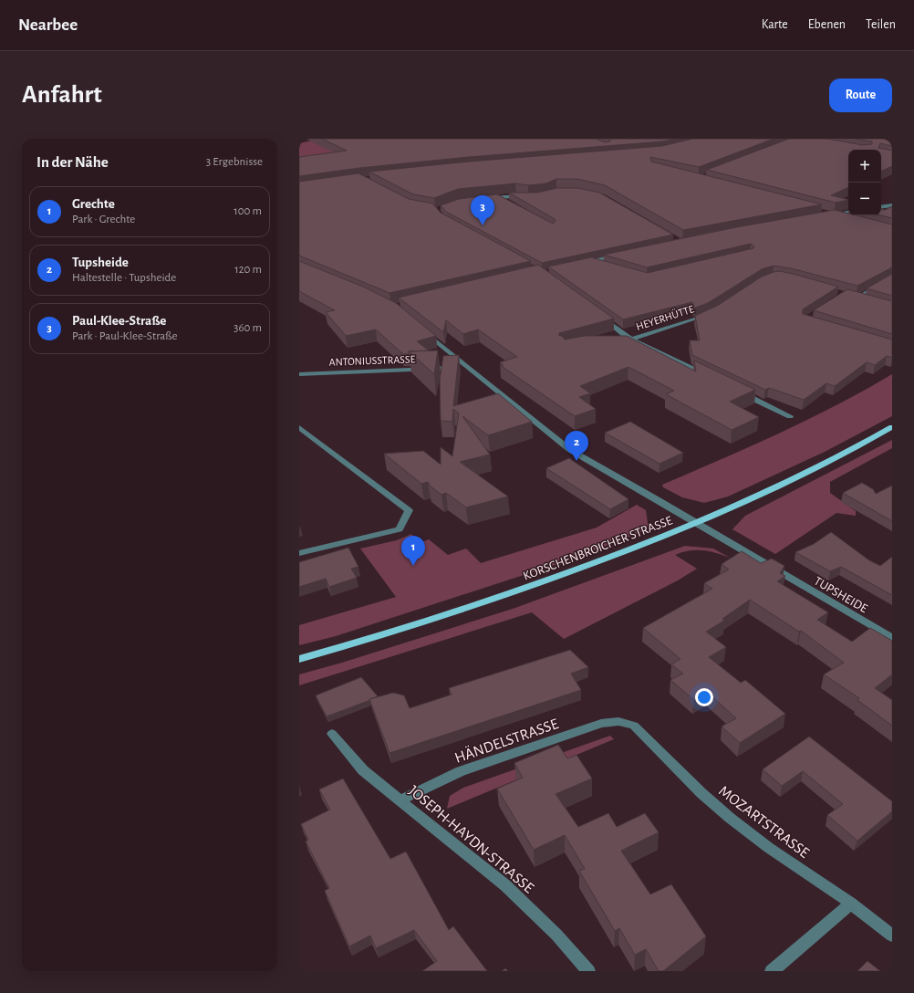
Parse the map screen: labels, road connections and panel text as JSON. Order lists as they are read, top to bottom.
{
  "streets": {
    "main road": ["KORSCHENBROICHER STRASSE"],
    "street": [
      "HEYERHÜTTE",
      "ANTONIUSSTRASSE",
      "TUPSHEIDE",
      "HÄNDELSTRASSE",
      "MOZARTSTRASSE",
      "JOSEPH-HAYDN-STRASSE"
    ]
  },
  "crossings": [
    ["ANTONIUSSTRASSE", "TUPSHEIDE"],
    ["KORSCHENBROICHER STRASSE", "TUPSHEIDE"],
    ["HÄNDELSTRASSE", "MOZARTSTRASSE"],
    ["HÄNDELSTRASSE", "JOSEPH-HAYDN-STRASSE"]
  ],
  "page": {
    "header": "Nearbee",
    "nav": ["Karte", "Ebenen", "Teilen"],
    "buttons": "Route",
    "title": "Anfahrt",
    "heading": ["In der Nähe", "3 Ergebnisse"],
    "map_buttons": ["+", "−"],
    "list": [
      {
        "mark": "1",
        "name": "Grechte",
        "note": "Park · Grechte",
        "value": "100 m"
      },
      {
        "mark": "2",
        "name": "Tupsheide",
        "note": "Haltestelle · Tupsheide",
        "value": "120 m"
      },
      {
        "mark": "3",
        "name": "Paul-Klee-Straße",
        "note": "Park · Paul-Klee-Straße",
        "value": "360 m"
      }
    ],
    "pins": ["3", "2", "1"]
  }
}
